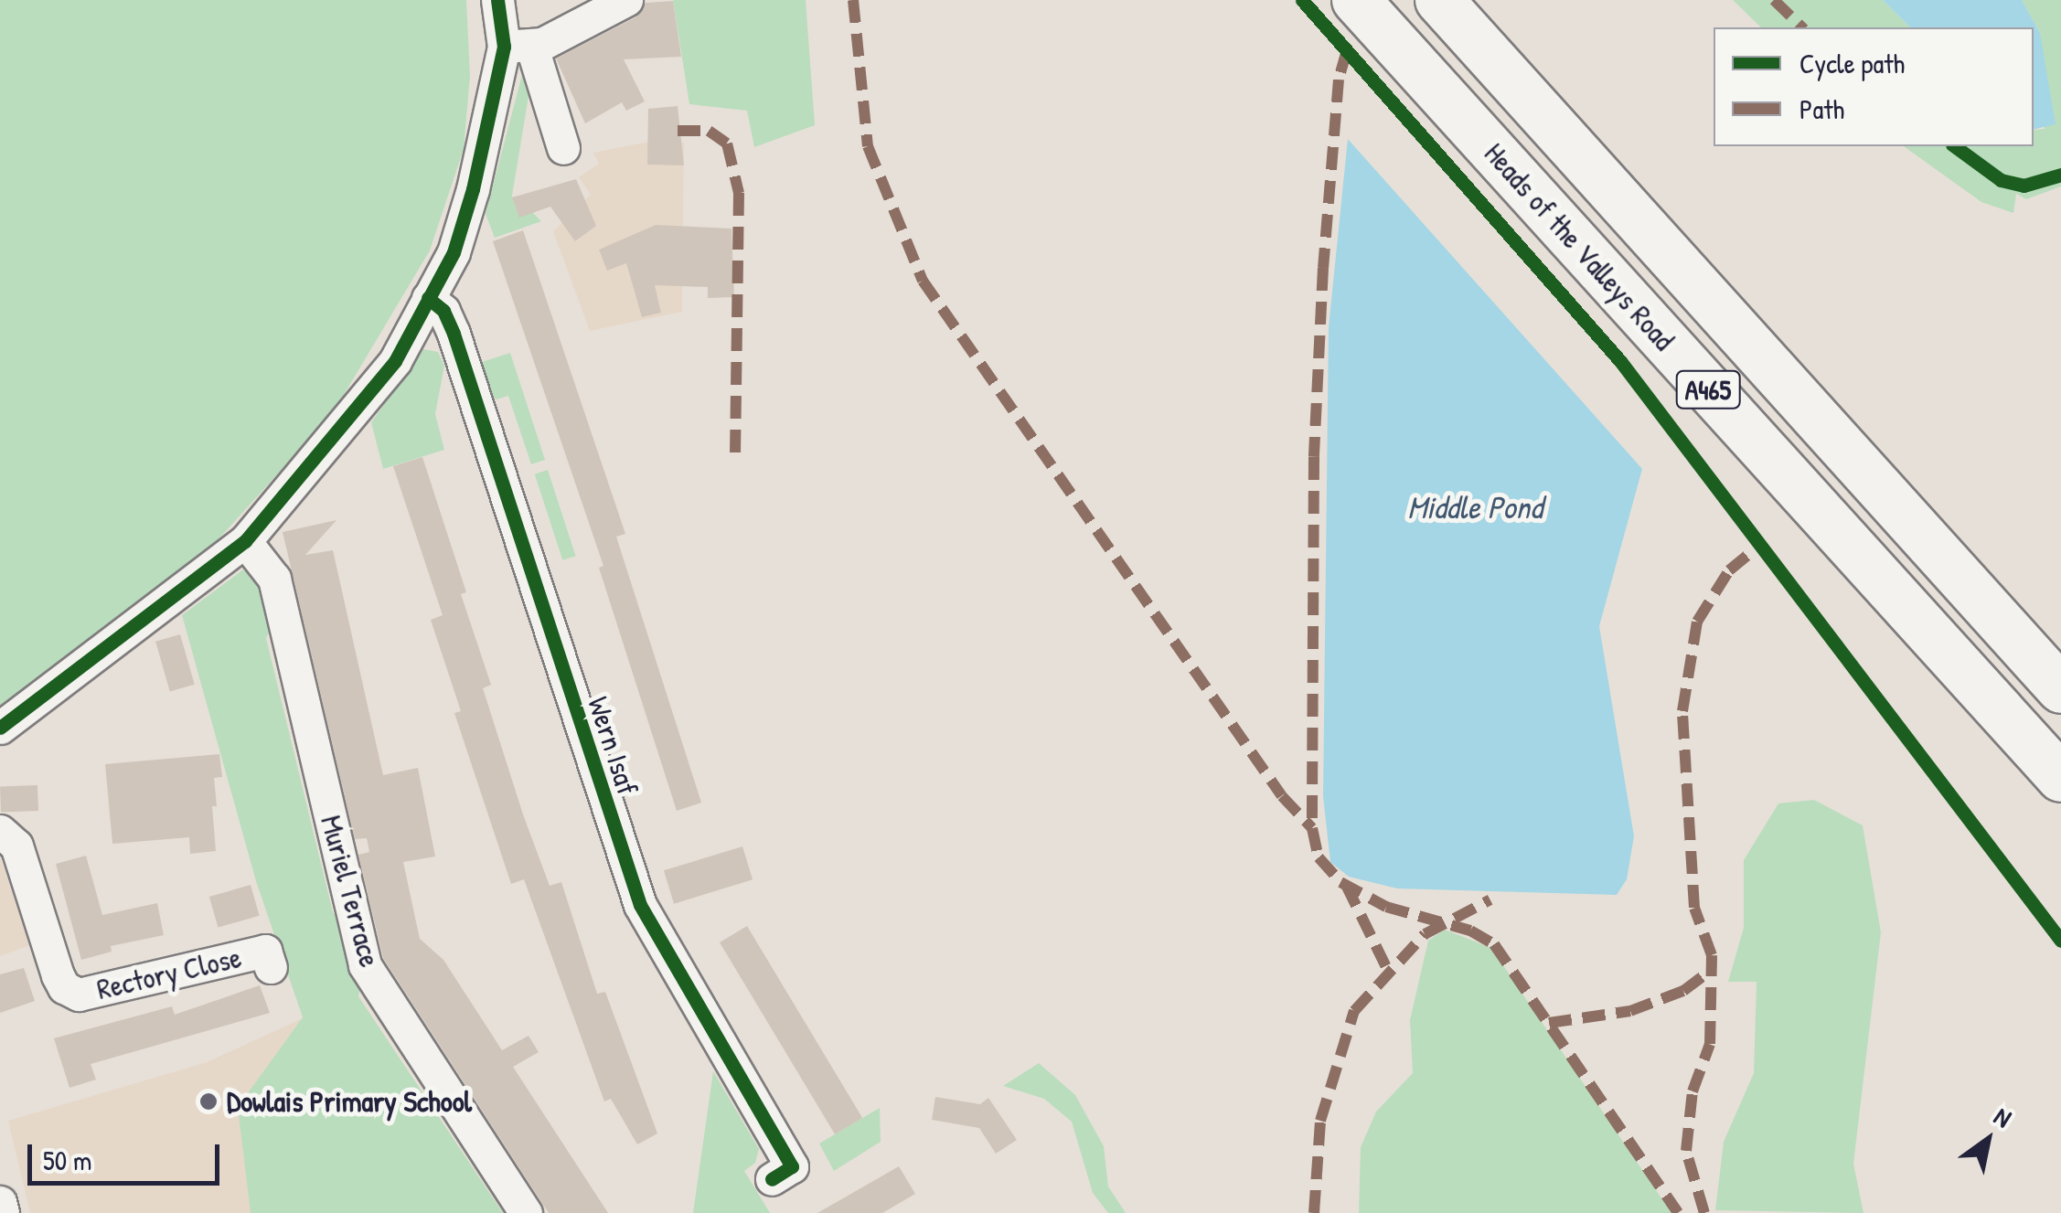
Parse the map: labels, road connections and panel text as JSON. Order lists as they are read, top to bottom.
{
  "streets": {
    "highway": ["Heads of the Valleys Road", "A465"],
    "street": ["Wern Isaf", "Muriel Terrace", "Rectory Close"]
  },
  "water": ["Middle Pond"],
  "places": ["Dowlais Primary School"],
  "legend": ["Cycle path", "Path"],
  "scale_bar": "50 m",
  "north": "top right"
}
